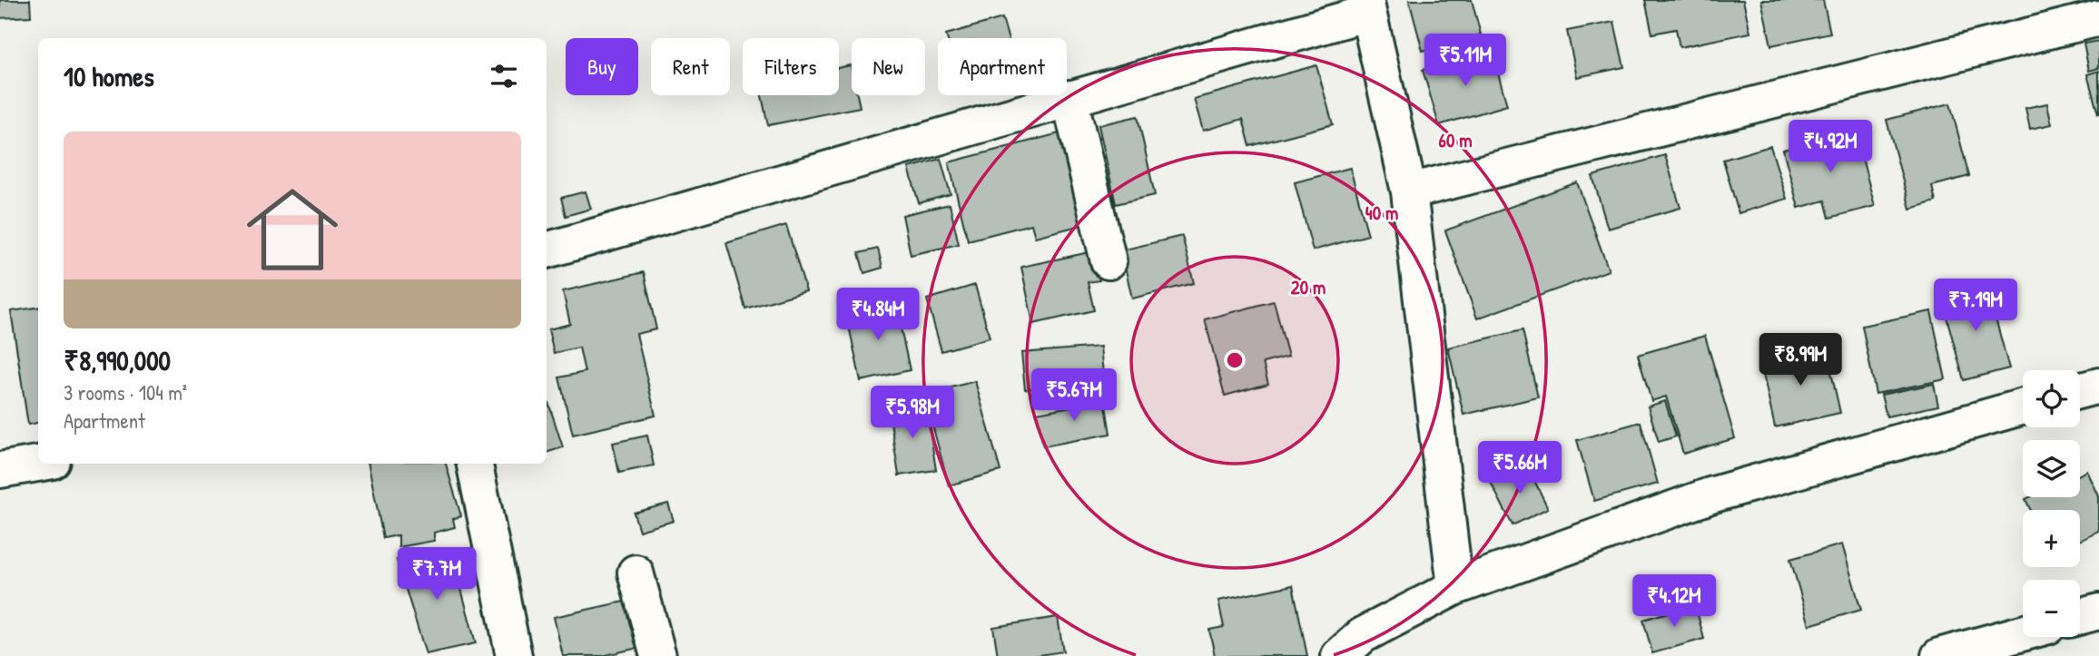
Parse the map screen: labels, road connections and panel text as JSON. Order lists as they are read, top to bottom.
{
  "page": {
    "price": [
      "₹5.11M",
      "₹4.92M",
      "₹7.19M",
      "₹4.84M",
      "₹8.99M",
      "₹5.67M",
      "₹5.98M",
      "₹5.66M",
      "₹7.7M",
      "₹4.12M"
    ],
    "chip": [
      "Buy",
      "Rent",
      "Filters",
      "New",
      "Apartment"
    ],
    "heading": "10 homes",
    "list": [
      {
        "name": "₹8,990,000",
        "note": "3 rooms · 104 m² · Apartment"
      }
    ],
    "map_buttons": ["+", "−"]
  },
  "rings": ["60 m", "40 m", "20 m"]
}
